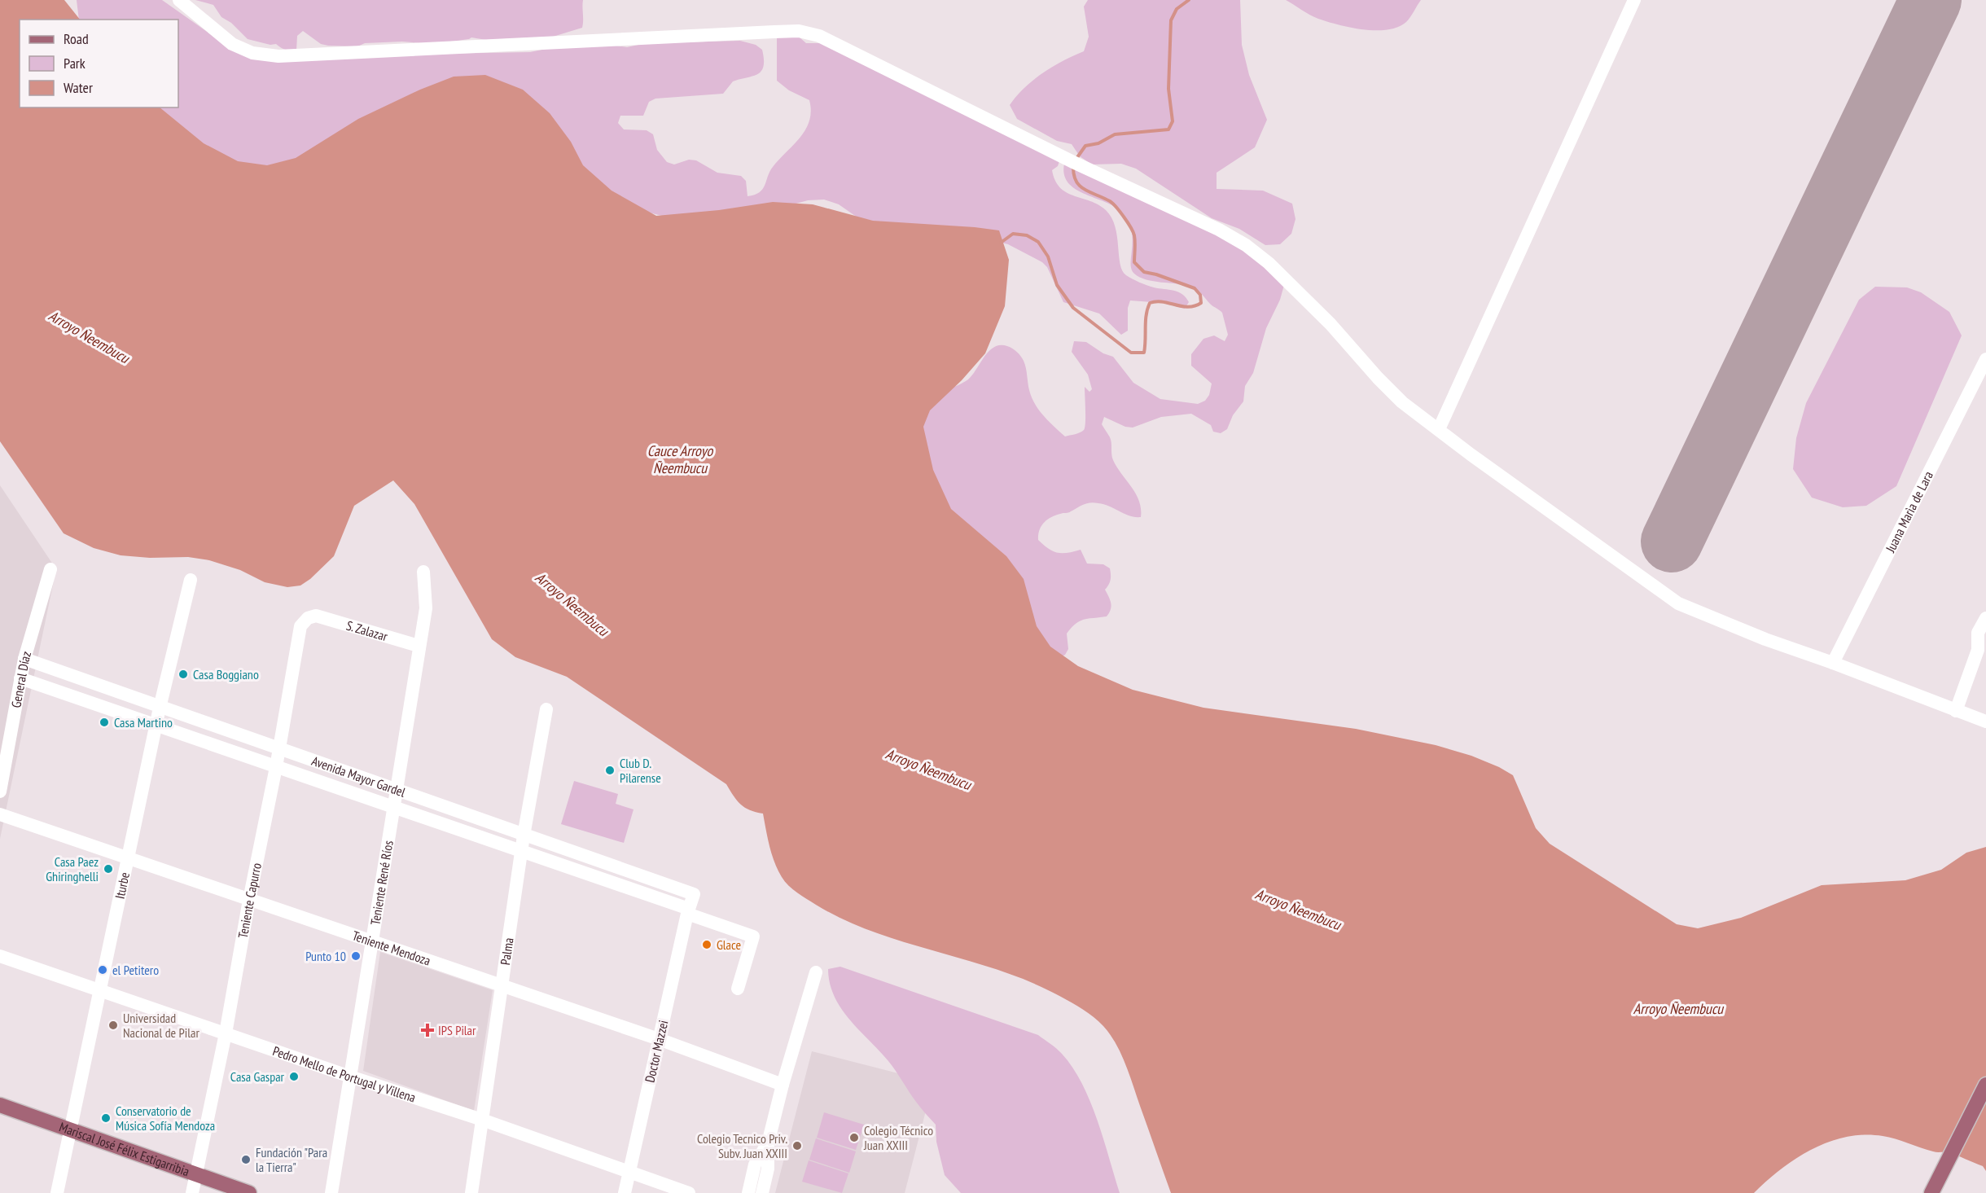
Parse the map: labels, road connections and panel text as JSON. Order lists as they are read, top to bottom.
{
  "streets": {
    "main road": ["Mariscal José Félix Estigarribia"],
    "street": [
      "Juana Marìa de Lara",
      "S. Zalazar",
      "General Díaz",
      "Avenida Mayor Gardel",
      "Teniente René Ríos",
      "Iturbe",
      "Teniente Capurro",
      "Teniente Mendoza",
      "Palma",
      "Doctor Mazzei",
      "Pedro Mello de Portugal y Villena"
    ]
  },
  "crossings": [
    ["S. Zalazar", "Teniente René Ríos"],
    ["S. Zalazar", "Teniente Capurro"],
    ["General Díaz", "Avenida Mayor Gardel"],
    ["Avenida Mayor Gardel", "Teniente René Ríos"],
    ["Avenida Mayor Gardel", "Iturbe"],
    ["Avenida Mayor Gardel", "Teniente Capurro"],
    ["Avenida Mayor Gardel", "Palma"],
    ["Avenida Mayor Gardel", "Doctor Mazzei"],
    ["Teniente René Ríos", "Teniente Mendoza"],
    ["Teniente René Ríos", "Pedro Mello de Portugal y Villena"],
    ["Iturbe", "Teniente Mendoza"],
    ["Iturbe", "Pedro Mello de Portugal y Villena"],
    ["Iturbe", "Mariscal José Félix Estigarribia"],
    ["Teniente Capurro", "Teniente Mendoza"],
    ["Teniente Capurro", "Pedro Mello de Portugal y Villena"],
    ["Teniente Capurro", "Mariscal José Félix Estigarribia"],
    ["Teniente Mendoza", "Palma"],
    ["Teniente Mendoza", "Doctor Mazzei"],
    ["Palma", "Pedro Mello de Portugal y Villena"],
    ["Doctor Mazzei", "Pedro Mello de Portugal y Villena"]
  ],
  "water": ["Arroyo Ñeembucu", "Cauce Arroyo Ñeembucu"],
  "places": {
    "other": [
      "Casa Boggiano",
      "Casa Martino",
      "Club D. Pilarense",
      "Casa Paez Ghiringhelli",
      "Glace",
      "Punto 10",
      "el Petitero",
      "Universidad Nacional de Pilar",
      "Casa Gaspar",
      "Conservatorio de Música Sofía Mendoza",
      "Colegio Técnico Juan XXIII",
      "Colegio Tecnico Priv. Subv. Juan XXIII",
      "Fundación \"Para la Tierra\""
    ],
    "health": ["IPS Pilar"]
  },
  "legend": ["Road", "Park", "Water"]
}
